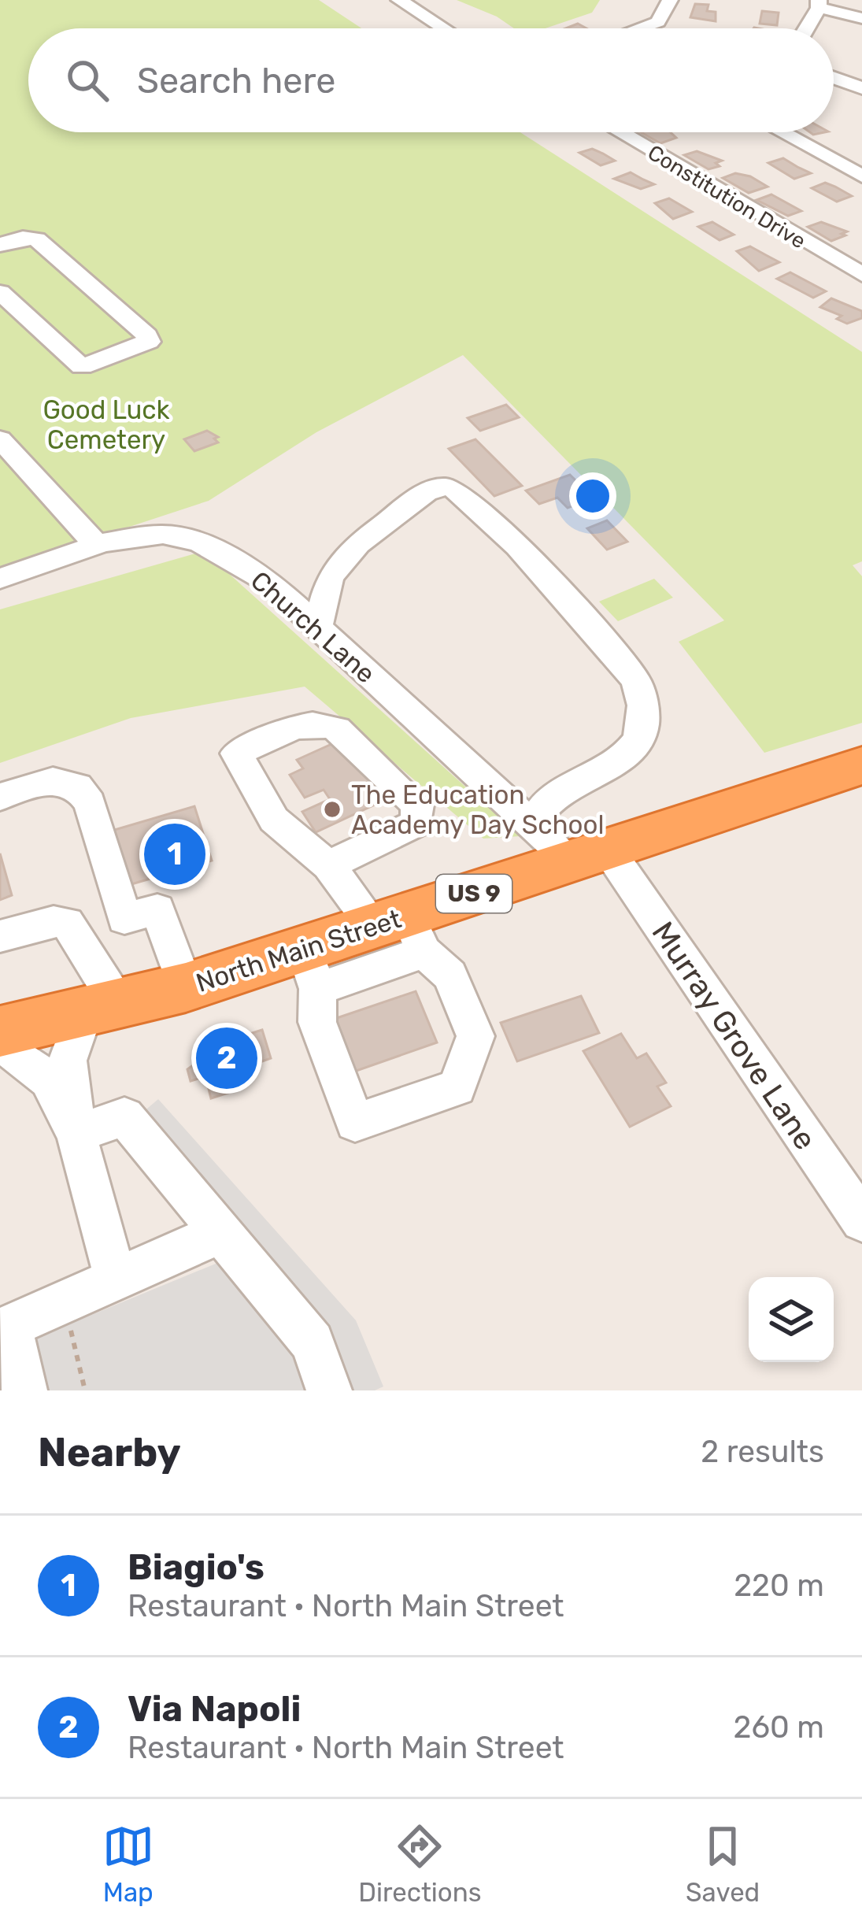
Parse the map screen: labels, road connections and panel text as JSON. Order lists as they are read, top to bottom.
{
  "streets": {
    "highway": ["US 9", "North Main Street"],
    "street": ["Constitution Drive", "Church Lane", "Murray Grove Lane"]
  },
  "crossings": [
    ["Church Lane", "North Main Street"],
    ["Church Lane", "Murray Grove Lane"],
    ["North Main Street", "Murray Grove Lane"]
  ],
  "parks": ["Good Luck Cemetery"],
  "places": ["The Education Academy Day School"],
  "page": {
    "search": "Search here",
    "pins": ["1", "2"],
    "heading": ["Nearby", "2 results"],
    "list": [
      {
        "mark": "1",
        "name": "Biagio's",
        "note": "Restaurant · North Main Street",
        "value": "220 m"
      },
      {
        "mark": "2",
        "name": "Via Napoli",
        "note": "Restaurant · North Main Street",
        "value": "260 m"
      }
    ],
    "nav": ["Map", "Directions", "Saved"]
  }
}
